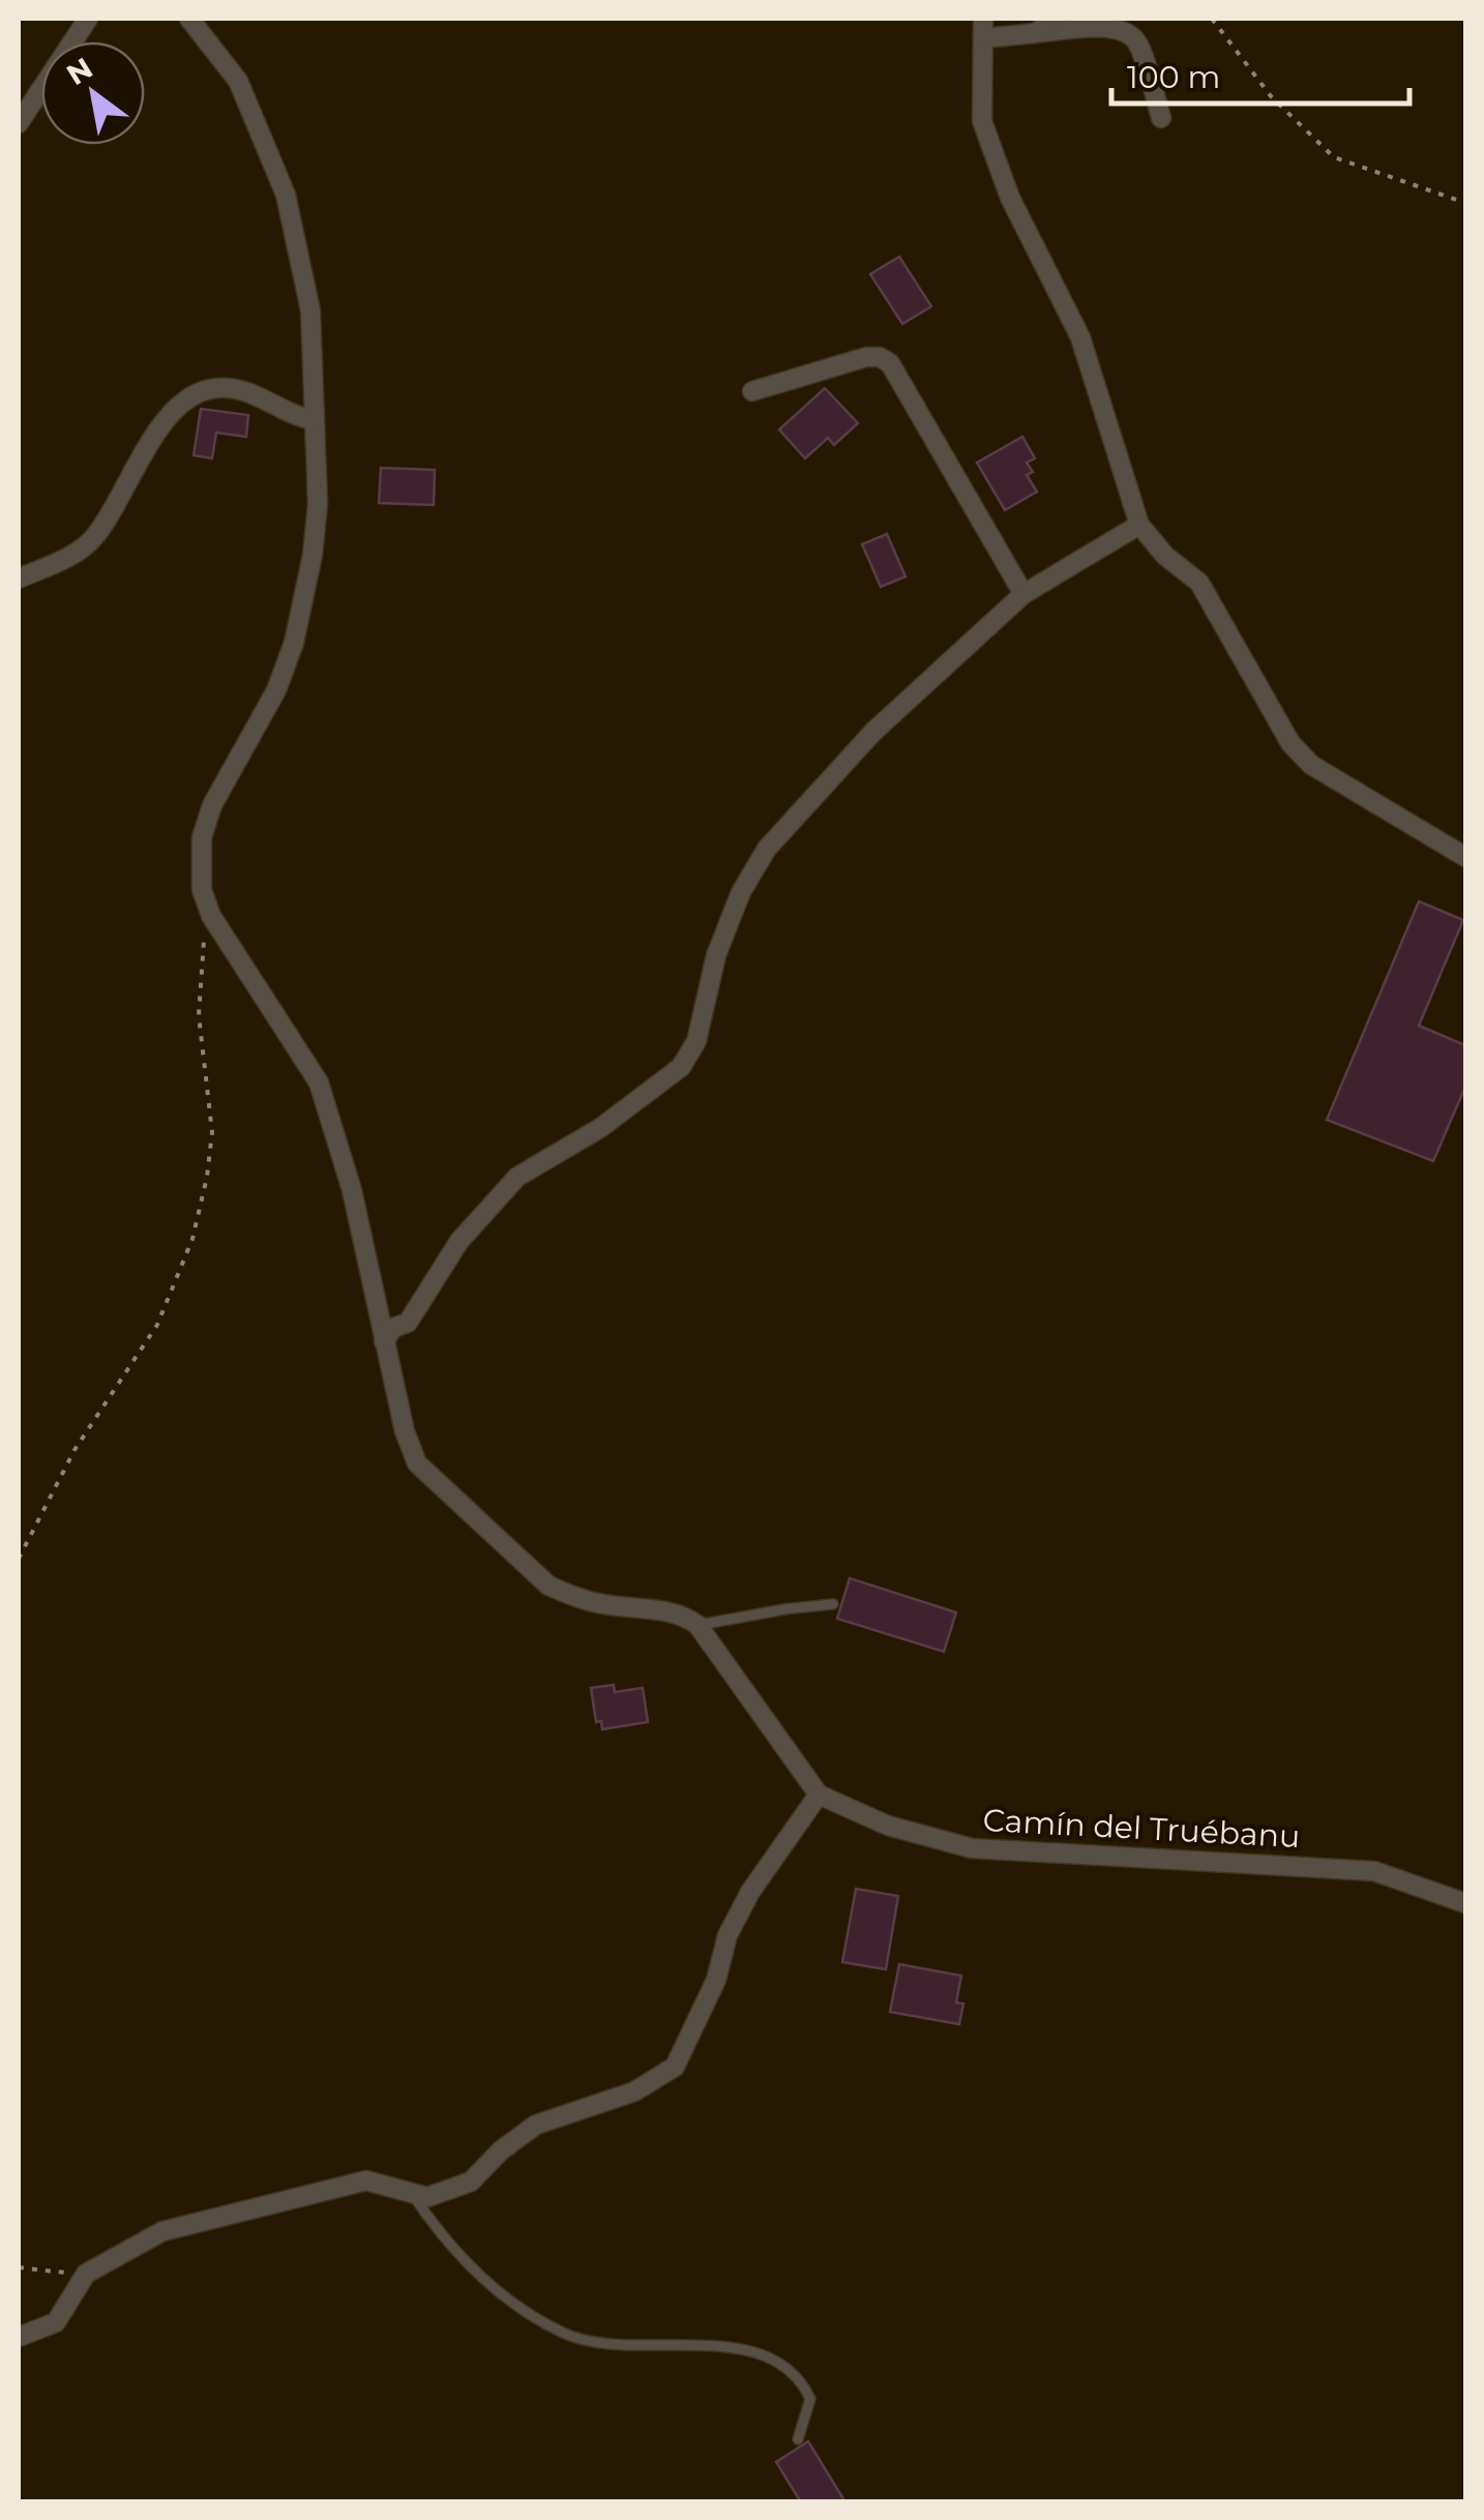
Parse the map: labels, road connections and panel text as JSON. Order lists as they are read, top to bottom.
{
  "streets": {
    "street": ["Camín del Truébanu"]
  },
  "scale_bar": "100 m",
  "north": "top left"
}
